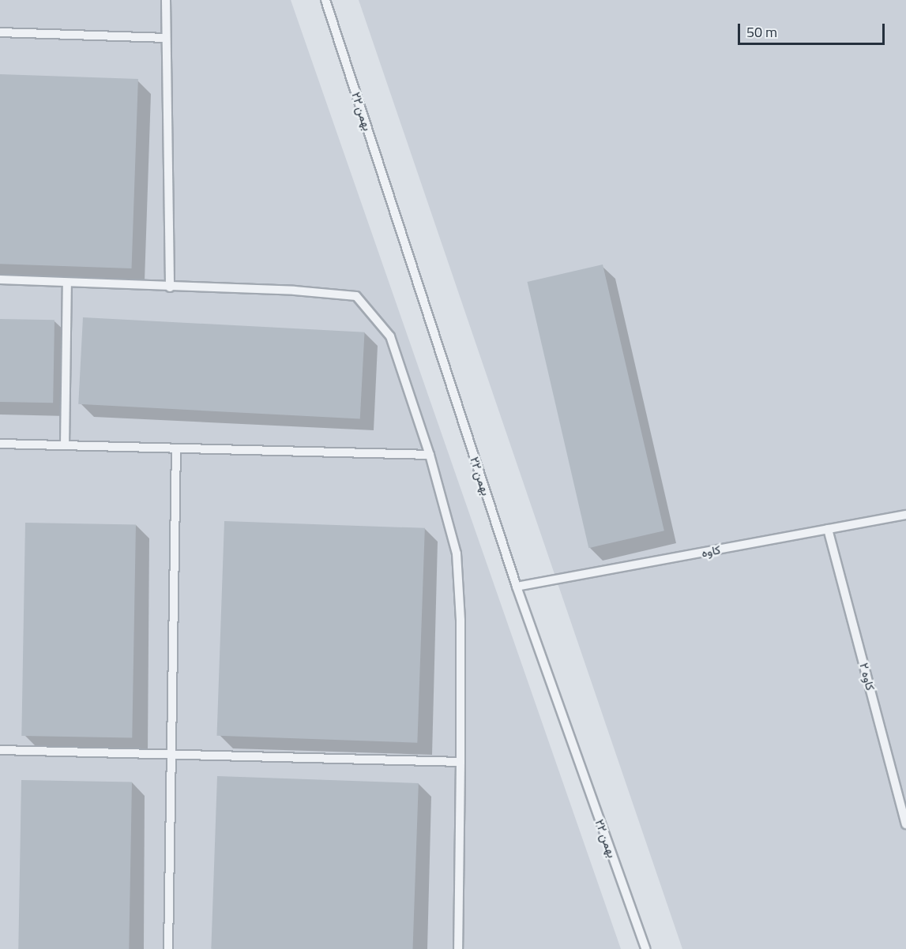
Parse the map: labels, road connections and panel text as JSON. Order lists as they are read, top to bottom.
{
  "streets": {
    "lane": ["۲۲ بهمن", "کاوه", "کاوه ۲"]
  },
  "crossings": [
    ["۲۲ بهمن", "کاوه"],
    ["کاوه", "کاوه ۲"]
  ],
  "scale_bar": "50 m"
}
